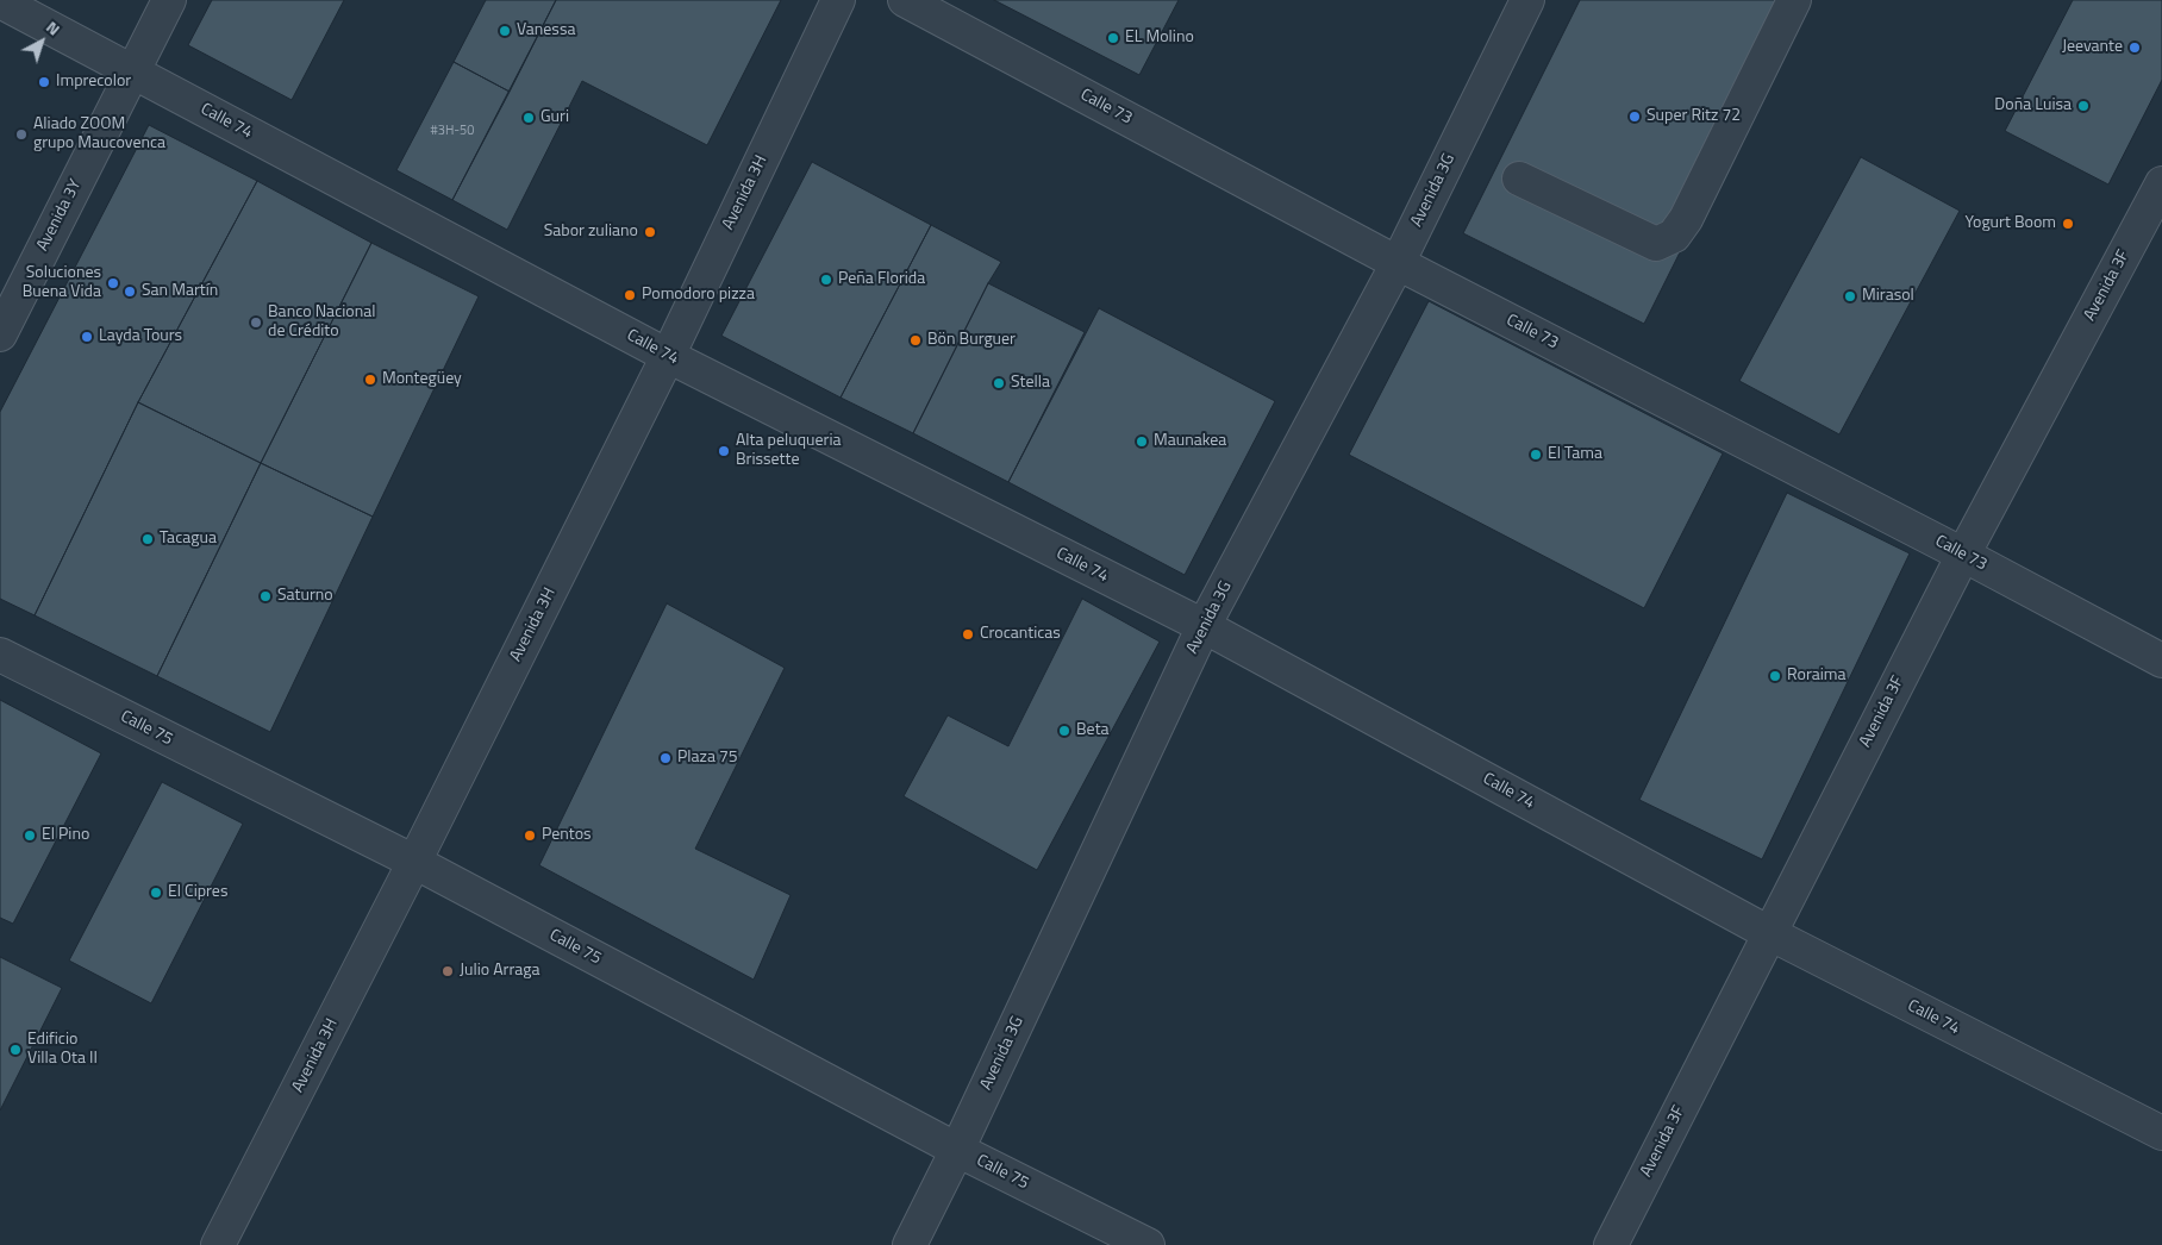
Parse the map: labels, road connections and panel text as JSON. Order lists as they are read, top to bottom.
{
  "streets": {
    "street": [
      "Calle 73",
      "Calle 74",
      "Avenida 3G",
      "Avenida 3H",
      "Avenida 3Y",
      "Avenida 3F",
      "Calle 75"
    ]
  },
  "crossings": [
    ["Calle 73", "Avenida 3G"],
    ["Calle 73", "Avenida 3F"],
    ["Calle 74", "Avenida 3G"],
    ["Calle 74", "Avenida 3H"],
    ["Calle 74", "Avenida 3Y"],
    ["Calle 74", "Avenida 3F"],
    ["Avenida 3G", "Calle 75"],
    ["Avenida 3H", "Calle 75"]
  ],
  "places": [
    "Vanessa",
    "EL Molino",
    "Jeevante",
    "Imprecolor",
    "Doña Luisa",
    "Super Ritz 72",
    "Guri",
    "Aliado ZOOM grupo Maucovenca",
    "Yogurt Boom",
    "Sabor zuliano",
    "Peña Florida",
    "Soluciones Buena Vida",
    "San Martín",
    "Pomodoro pizza",
    "Mirasol",
    "Banco Nacional de Crédito",
    "Layda Tours",
    "Bön Burguer",
    "Montegüey",
    "Stella",
    "Maunakea",
    "Alta peluqueria Brissette",
    "El Tama",
    "Tacagua",
    "Saturno",
    "Crocanticas",
    "Roraima",
    "Beta",
    "Plaza 75",
    "El Pino",
    "Pentos",
    "El Cipres",
    "Julio Arraga",
    "Edificio Villa Ota II"
  ],
  "house_numbers": ["#3H-50"],
  "north": "top right"
}
